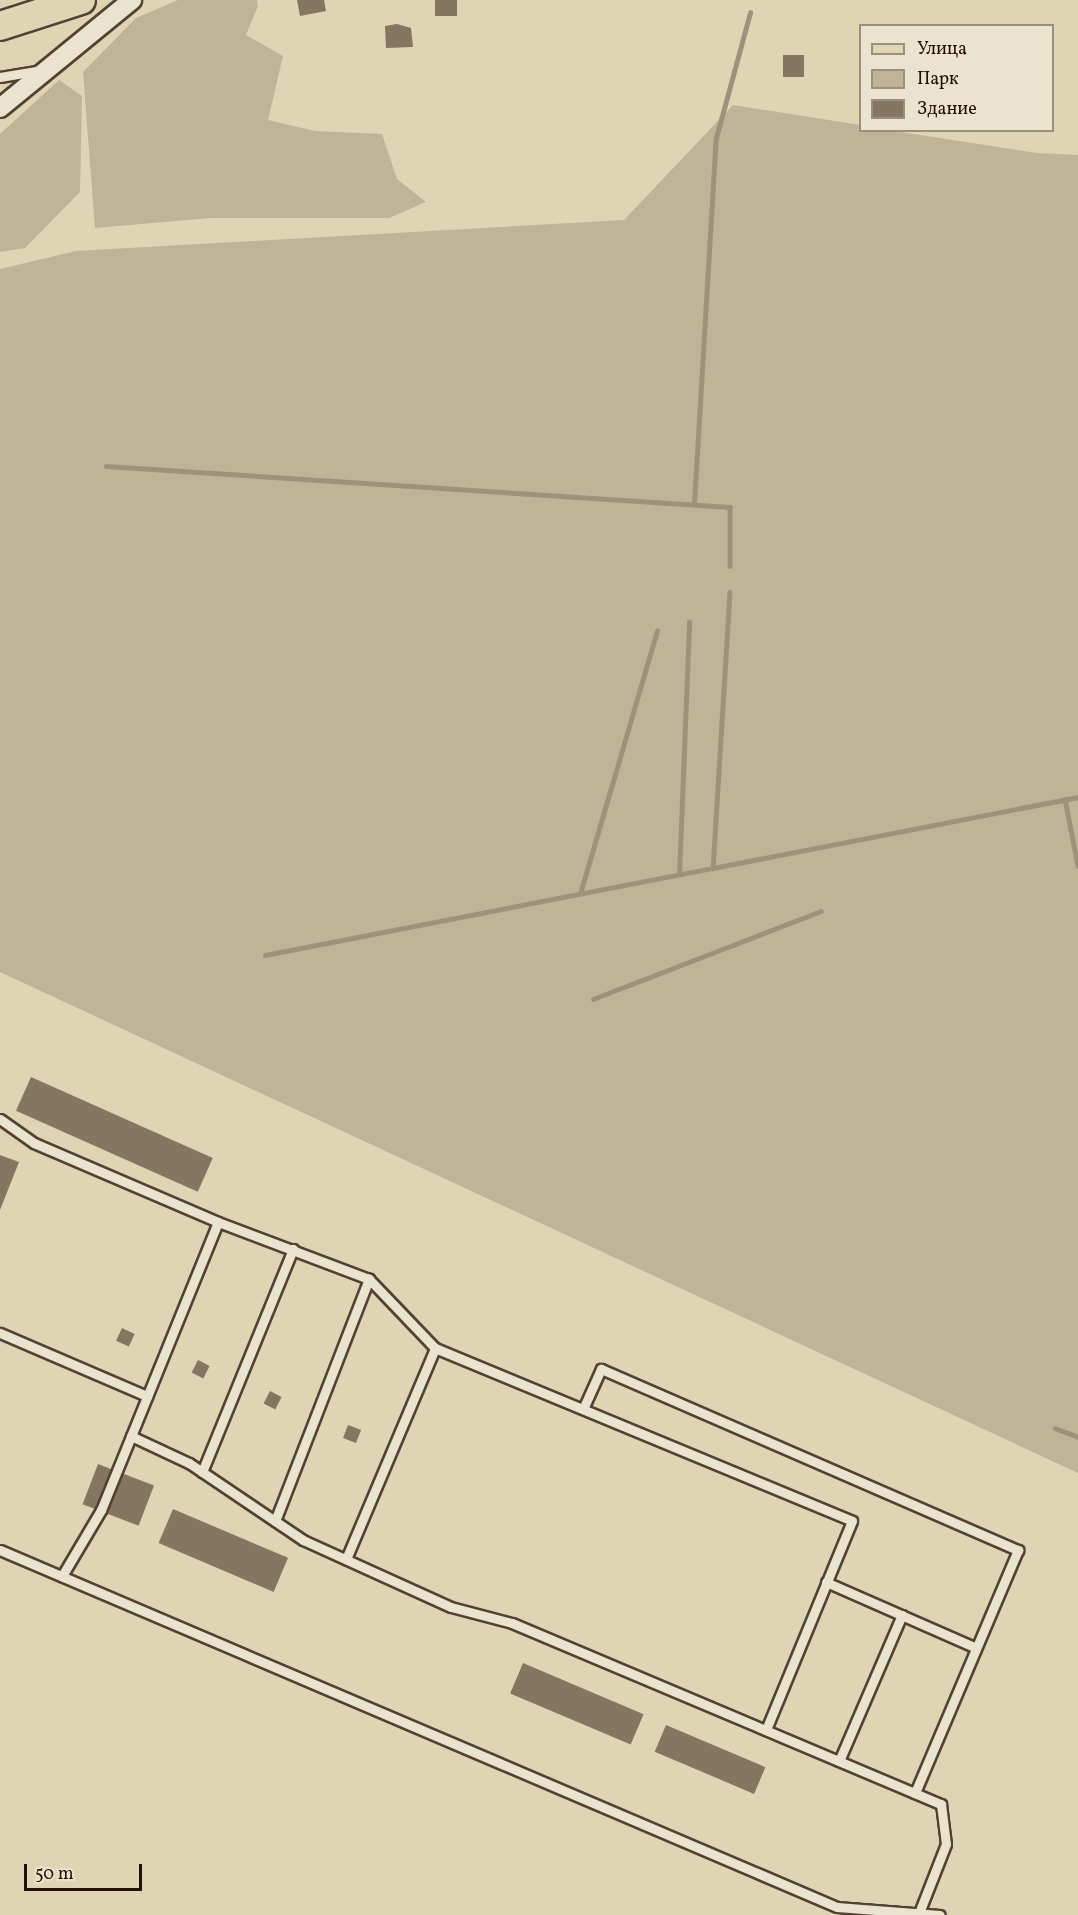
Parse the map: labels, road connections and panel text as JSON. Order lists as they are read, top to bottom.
{
  "legend": ["Улица", "Парк", "Здание"],
  "scale_bar": "50 m"
}
